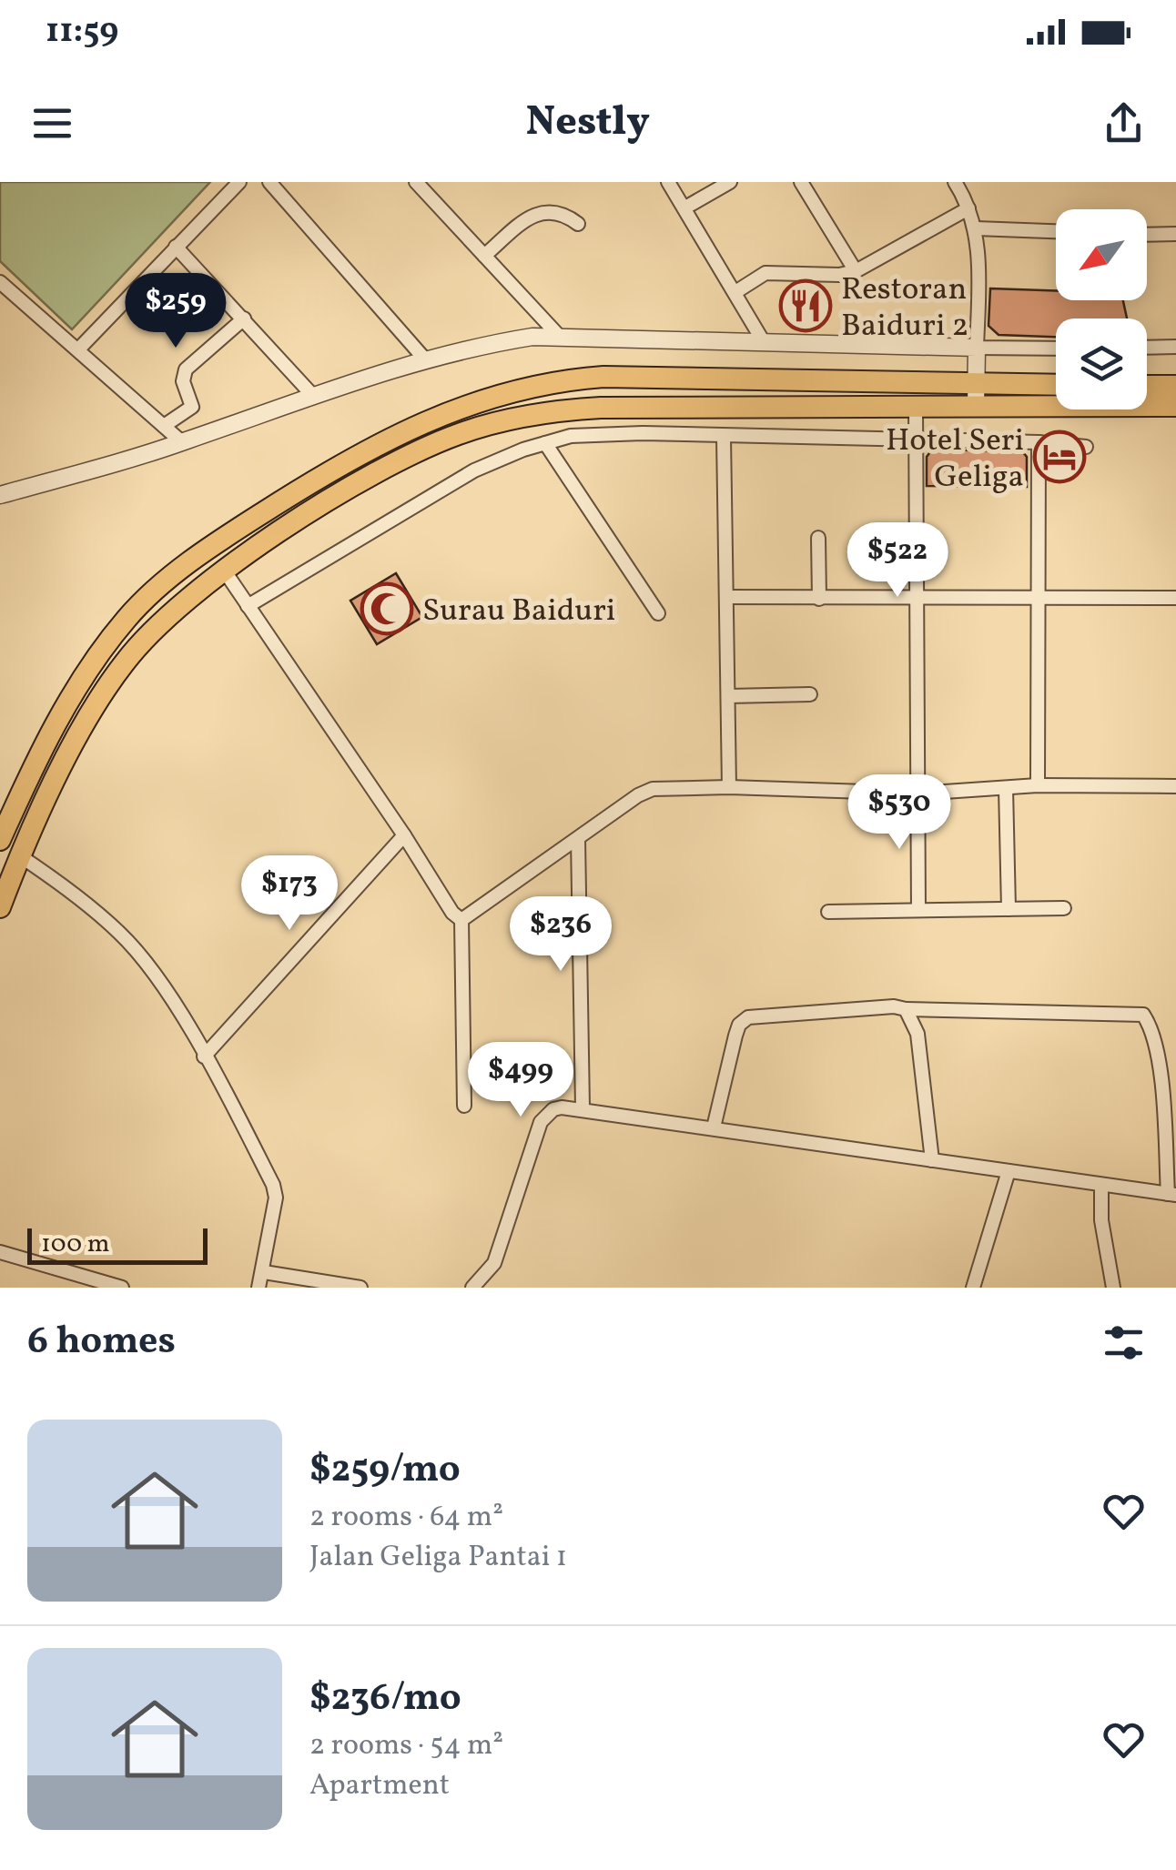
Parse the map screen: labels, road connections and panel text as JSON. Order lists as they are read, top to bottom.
{
  "places": {
    "restaurant": ["Restoran Baiduri 2"],
    "hotel": ["Hotel Seri Geliga"],
    "mosque": ["Surau Baiduri"]
  },
  "scale_bar": "100 m",
  "north": "bottom left",
  "page": {
    "status": "11:59",
    "header": "Nestly",
    "price": [
      "$259",
      "$522",
      "$530",
      "$173",
      "$236",
      "$499"
    ],
    "scale": "100 m",
    "heading": "6 homes",
    "list": [
      {
        "name": "$259/mo",
        "note": "2 rooms · 64 m² · Jalan Geliga Pantai 1"
      },
      {
        "name": "$236/mo",
        "note": "2 rooms · 54 m² · Apartment"
      }
    ]
  }
}
